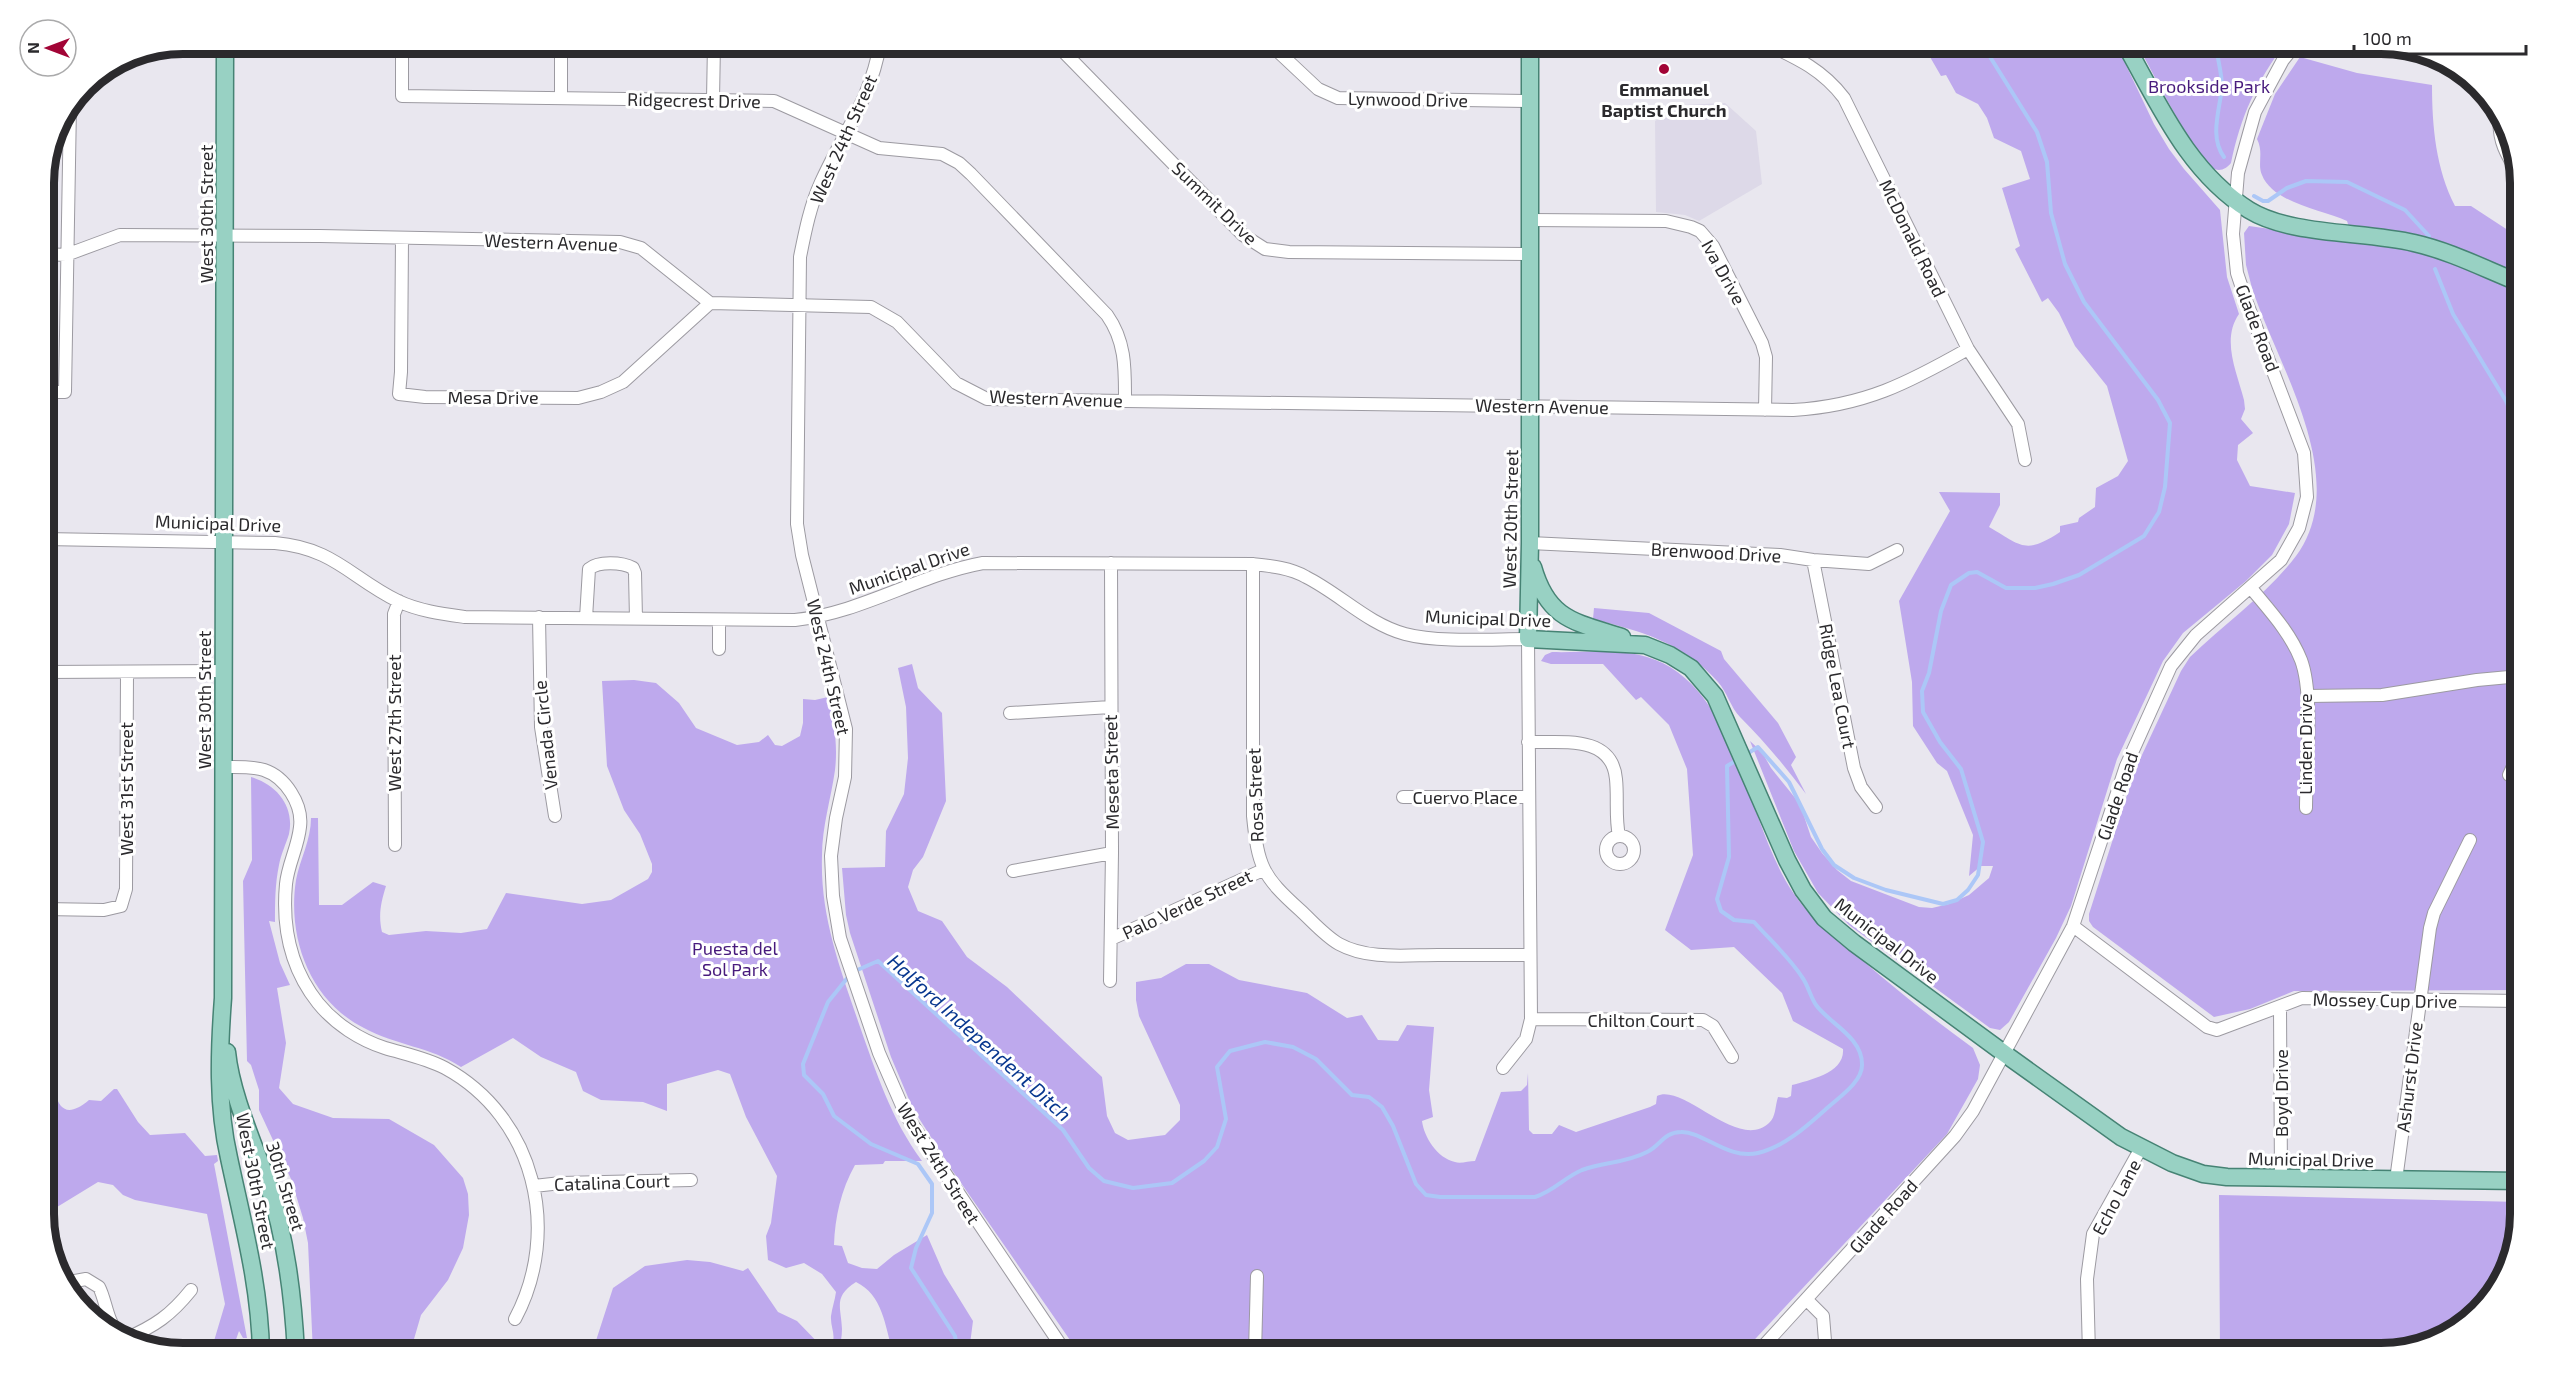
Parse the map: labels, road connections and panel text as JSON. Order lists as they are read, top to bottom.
{
  "streets": {
    "main road": [
      "West 30th Street",
      "West 20th Street",
      "Municipal Drive",
      "30th Street"
    ],
    "street": [
      "Lynwood Drive",
      "Ridgecrest Drive",
      "West 24th Street",
      "Summit Drive",
      "McDonald Road",
      "Western Avenue",
      "Iva Drive",
      "Glade Road",
      "Mesa Drive",
      "Brenwood Drive",
      "Ridge Lea Court",
      "West 27th Street",
      "Venada Circle",
      "Linden Drive",
      "Meseta Street",
      "West 31st Street",
      "Rosa Street",
      "Cuervo Place",
      "Palo Verde Street",
      "Mossey Cup Drive",
      "Chilton Court",
      "Ashurst Drive",
      "Boyd Drive",
      "Catalina Court",
      "Echo Lane"
    ]
  },
  "crossings": [
    ["Lynwood Drive", "West 20th Street"],
    ["Ridgecrest Drive", "West 24th Street"],
    ["Ridgecrest Drive", "Western Avenue"],
    ["West 24th Street", "Western Avenue"],
    ["West 24th Street", "Municipal Drive"],
    ["Summit Drive", "West 20th Street"],
    ["West 30th Street", "Western Avenue"],
    ["West 30th Street", "Municipal Drive"],
    ["West 30th Street", "30th Street"],
    ["McDonald Road", "Western Avenue"],
    ["Western Avenue", "Iva Drive"],
    ["Western Avenue", "Mesa Drive"],
    ["Western Avenue", "West 20th Street"],
    ["Iva Drive", "West 20th Street"],
    ["Glade Road", "Municipal Drive"],
    ["Glade Road", "Linden Drive"],
    ["Glade Road", "Mossey Cup Drive"],
    ["West 20th Street", "Municipal Drive"],
    ["West 20th Street", "Brenwood Drive"],
    ["West 20th Street", "Rosa Street"],
    ["West 20th Street", "Cuervo Place"],
    ["West 20th Street", "Chilton Court"],
    ["Municipal Drive", "West 27th Street"],
    ["Municipal Drive", "Venada Circle"],
    ["Municipal Drive", "Meseta Street"],
    ["Municipal Drive", "Rosa Street"],
    ["Municipal Drive", "Ashurst Drive"],
    ["Municipal Drive", "Boyd Drive"],
    ["Municipal Drive", "Echo Lane"],
    ["Brenwood Drive", "Ridge Lea Court"],
    ["Meseta Street", "Palo Verde Street"],
    ["Rosa Street", "Palo Verde Street"],
    ["Mossey Cup Drive", "Ashurst Drive"],
    ["Mossey Cup Drive", "Boyd Drive"]
  ],
  "water": ["Halford Independent Ditch"],
  "parks": ["Brookside Park", "Puesta del Sol Park"],
  "places": ["Emmanuel Baptist Church"],
  "scale_bar": "100 m",
  "north": "left"
}
